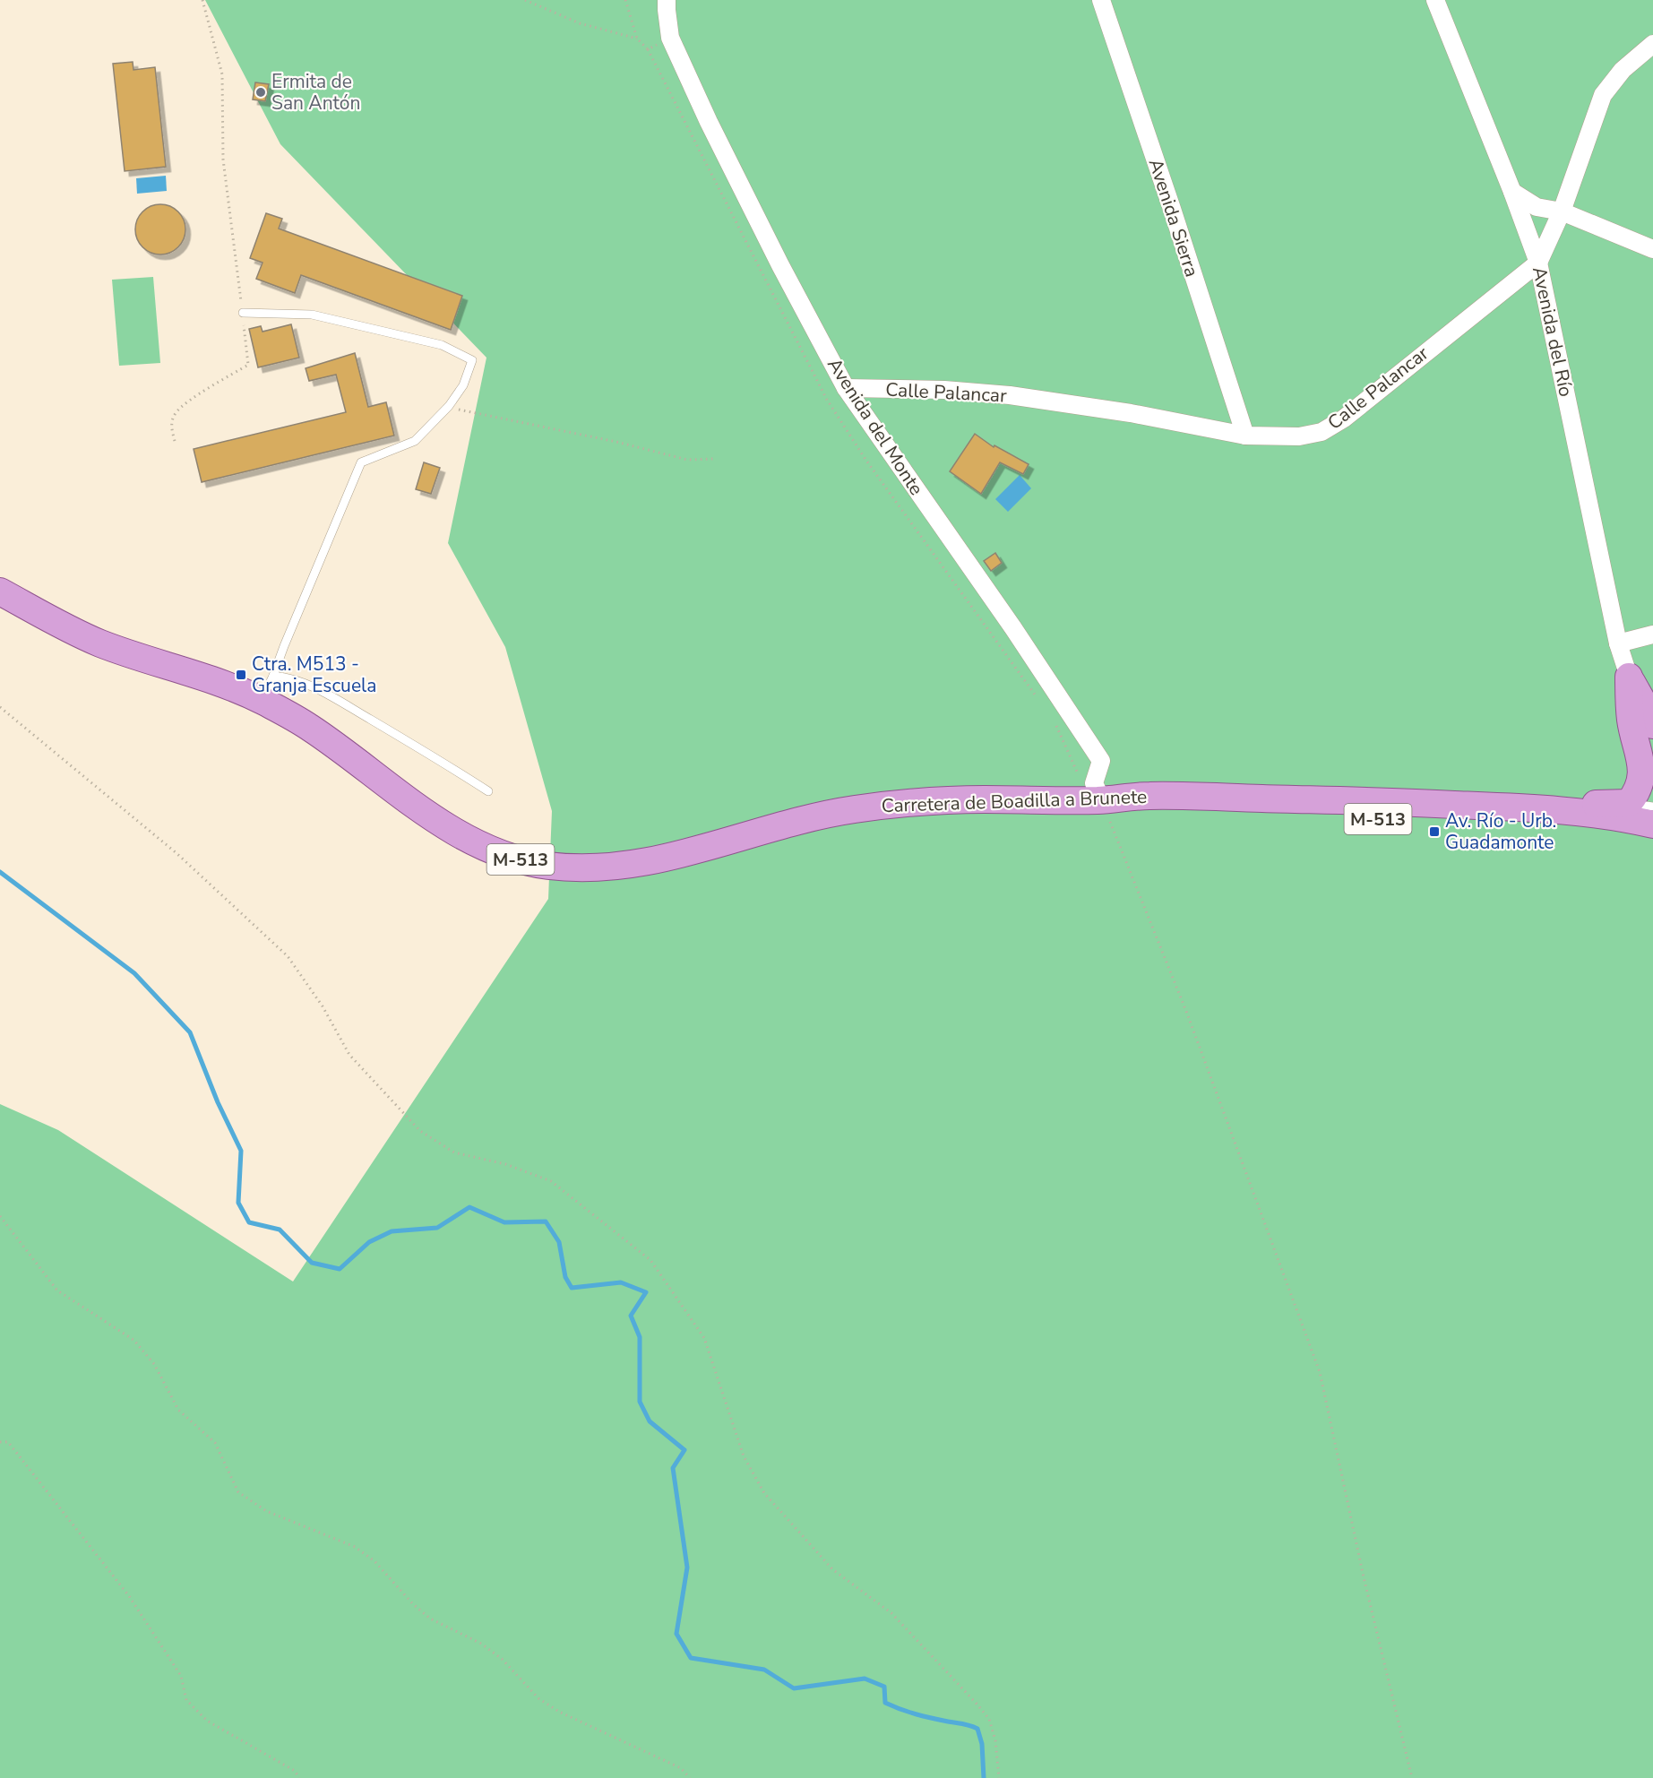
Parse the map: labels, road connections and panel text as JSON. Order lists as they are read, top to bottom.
{
  "streets": {
    "main road": ["Carretera de Boadilla a Brunete", "M-513"],
    "street": [
      "Avenida Sierra",
      "Avenida del Río",
      "Calle Palancar",
      "Avenida del Monte"
    ]
  },
  "crossings": [
    ["Avenida Sierra", "Calle Palancar"],
    ["Avenida del Río", "Calle Palancar"],
    ["Calle Palancar", "Avenida del Monte"],
    ["Avenida del Monte", "Carretera de Boadilla a Brunete"],
    ["Avenida del Monte", "M-513"],
    ["Carretera de Boadilla a Brunete", "M-513"]
  ],
  "places": {
    "other": ["Ermita de San Antón"],
    "transit": ["Ctra. M513 - Granja Escuela", "Av. Río - Urb. Guadamonte"]
  }
}
